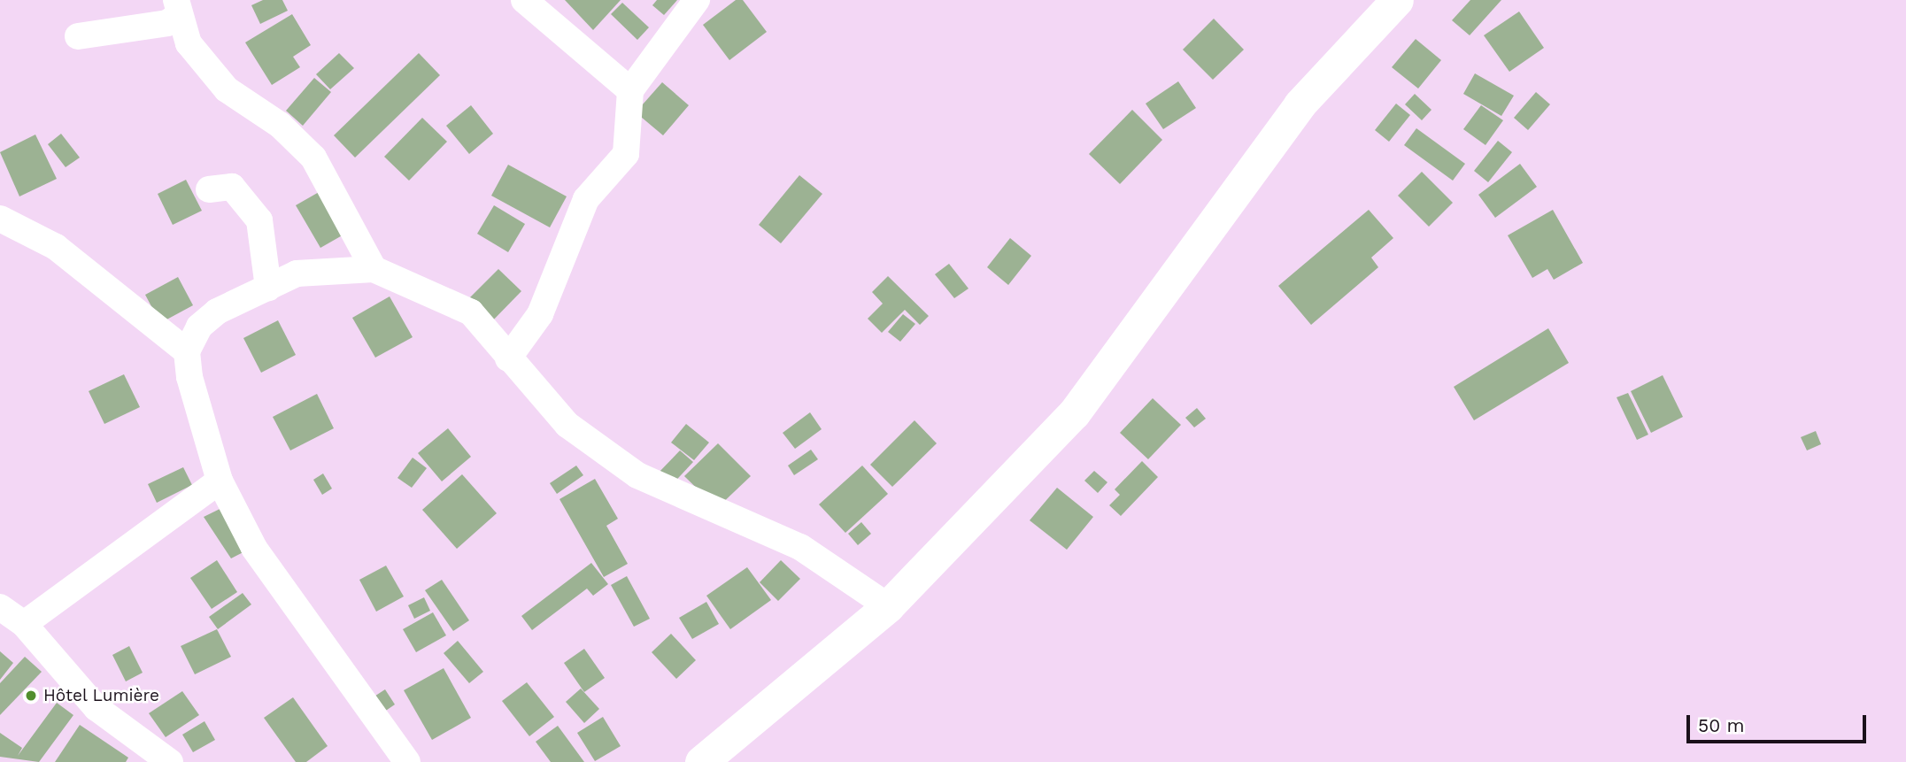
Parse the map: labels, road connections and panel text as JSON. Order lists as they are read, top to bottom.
{
  "places": ["Hôtel Lumière"],
  "scale_bar": "50 m"
}
